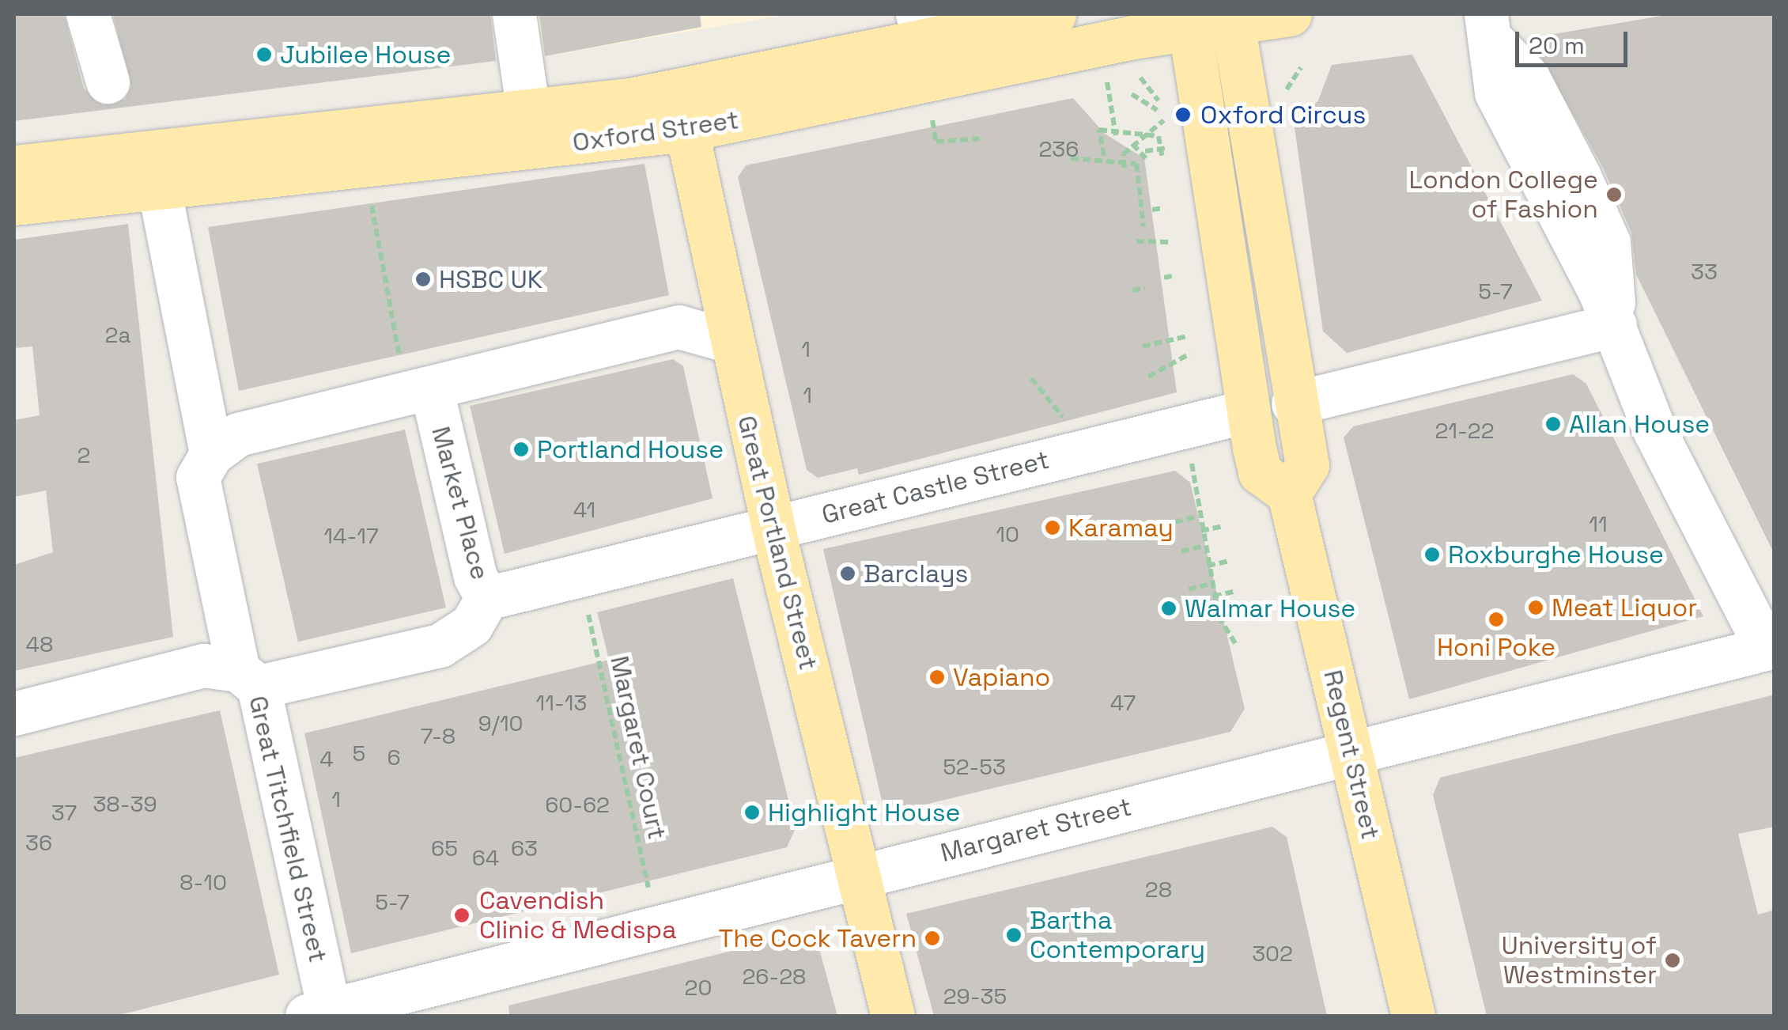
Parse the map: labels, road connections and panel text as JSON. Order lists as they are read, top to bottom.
{
  "streets": {
    "main road": ["Oxford Street", "Great Portland Street", "Regent Street"],
    "street": [
      "Great Castle Street",
      "Market Place",
      "Great Titchfield Street",
      "Margaret Street"
    ],
    "path": ["Margaret Court"]
  },
  "crossings": [
    ["Oxford Street", "Great Portland Street"],
    ["Oxford Street", "Great Titchfield Street"],
    ["Great Castle Street", "Market Place"],
    ["Great Castle Street", "Great Portland Street"],
    ["Great Castle Street", "Margaret Court"],
    ["Market Place", "Great Portland Street"],
    ["Market Place", "Great Titchfield Street"],
    ["Great Portland Street", "Margaret Street"],
    ["Margaret Court", "Margaret Street"],
    ["Regent Street", "Margaret Street"],
    ["Great Titchfield Street", "Margaret Street"]
  ],
  "places": [
    "Jubilee House",
    "Oxford Circus",
    "London College of Fashion",
    "HSBC UK",
    "Allan House",
    "Portland House",
    "Karamay",
    "Roxburghe House",
    "Barclays",
    "Meat Liquor",
    "Walmar House",
    "Honi Poke",
    "Vapiano",
    "Highlight House",
    "Cavendish Clinic & Medispa",
    "Bartha Contemporary",
    "The Cock Tavern",
    "University of Westminster"
  ],
  "house_numbers": [
    "236",
    "33",
    "5-7",
    "2a",
    "1",
    "1",
    "21-22",
    "2",
    "41",
    "11",
    "10",
    "14-17",
    "48",
    "11-13",
    "47",
    "9/10",
    "7-8",
    "5",
    "6",
    "4",
    "52-53",
    "1",
    "38-39",
    "60-62",
    "37",
    "36",
    "65",
    "63",
    "64",
    "8-10",
    "28",
    "5-7",
    "302",
    "26-28",
    "20",
    "29-35"
  ],
  "scale_bar": "20 m"
}
